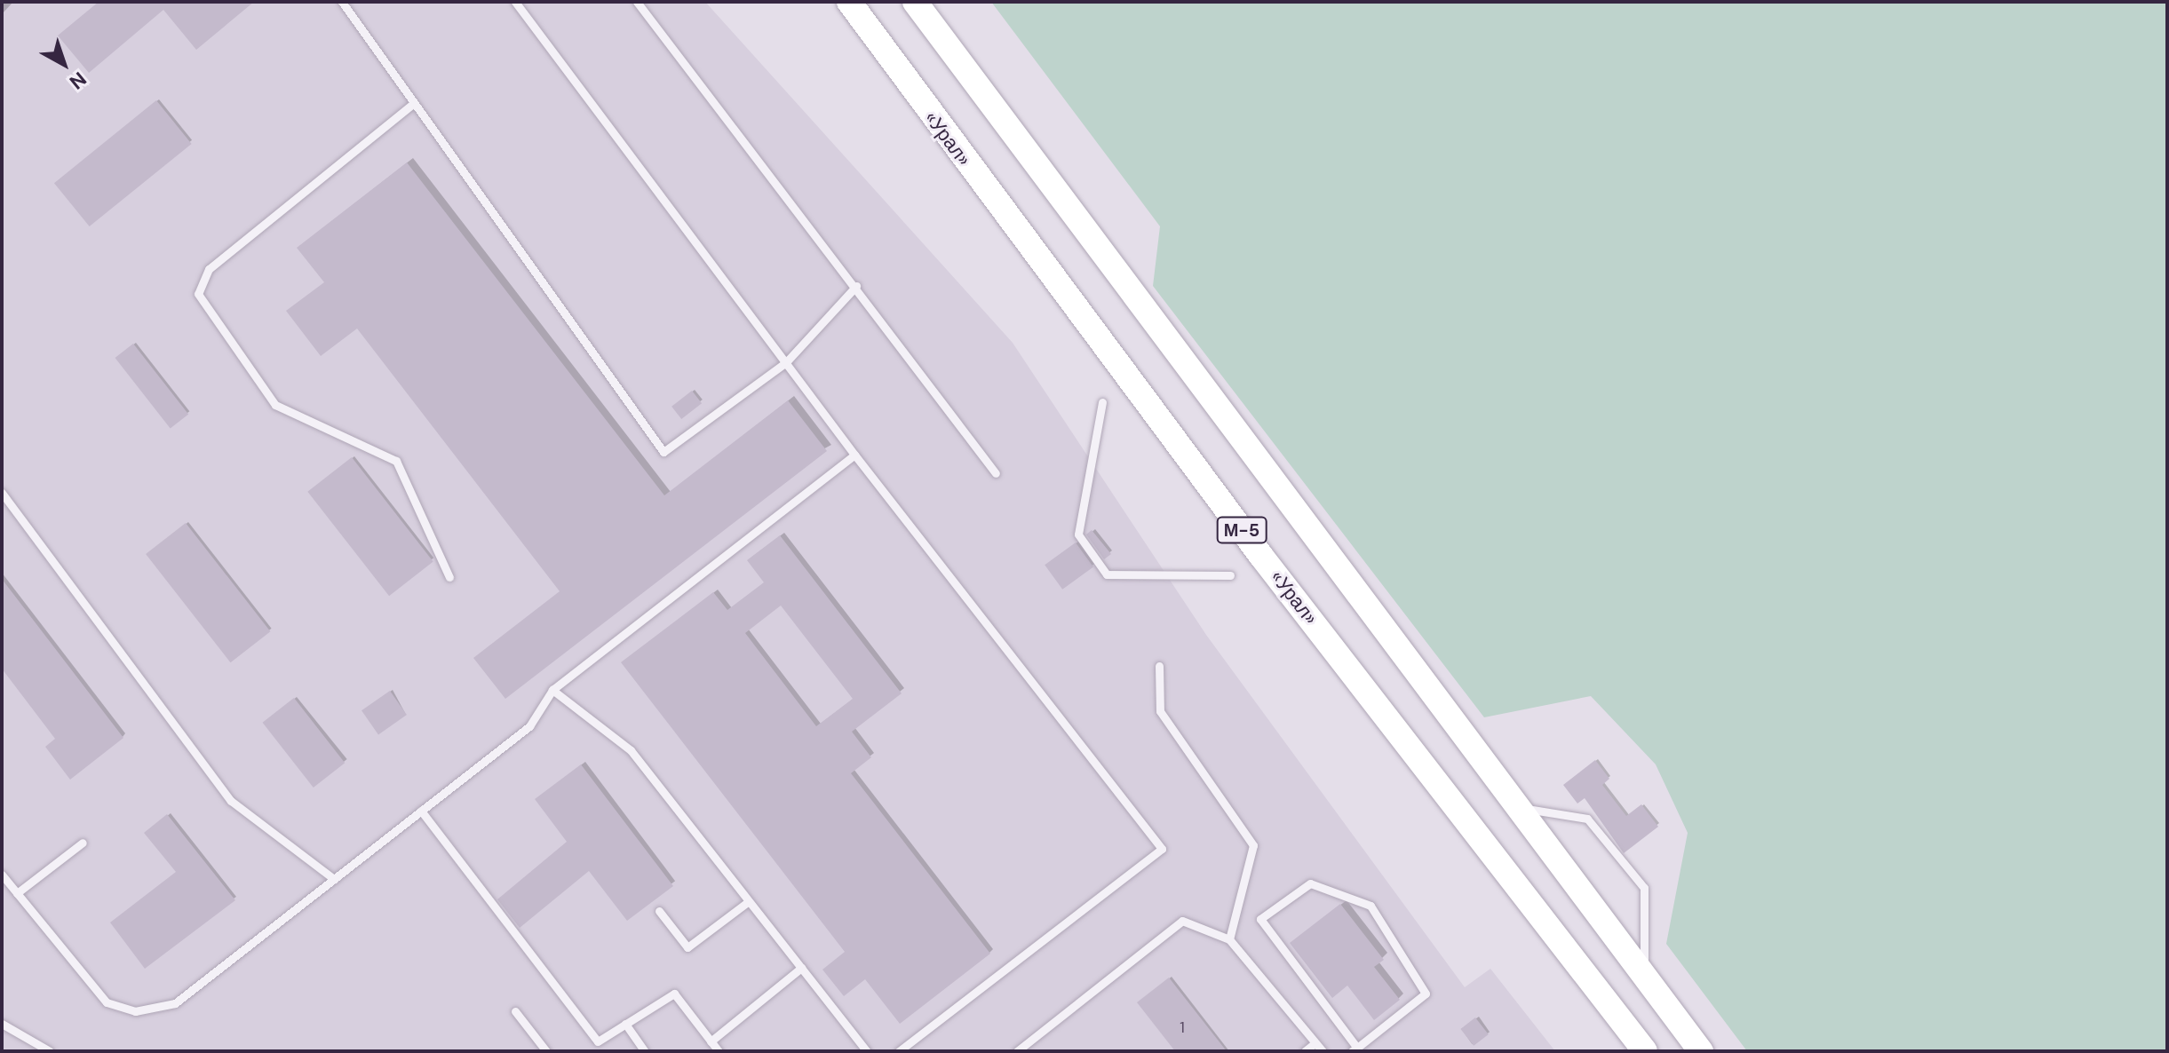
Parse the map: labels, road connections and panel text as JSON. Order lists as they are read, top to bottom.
{
  "streets": {
    "main road": ["«Урал»", "М-5"]
  },
  "house_numbers": ["1"],
  "north": "bottom right"
}
